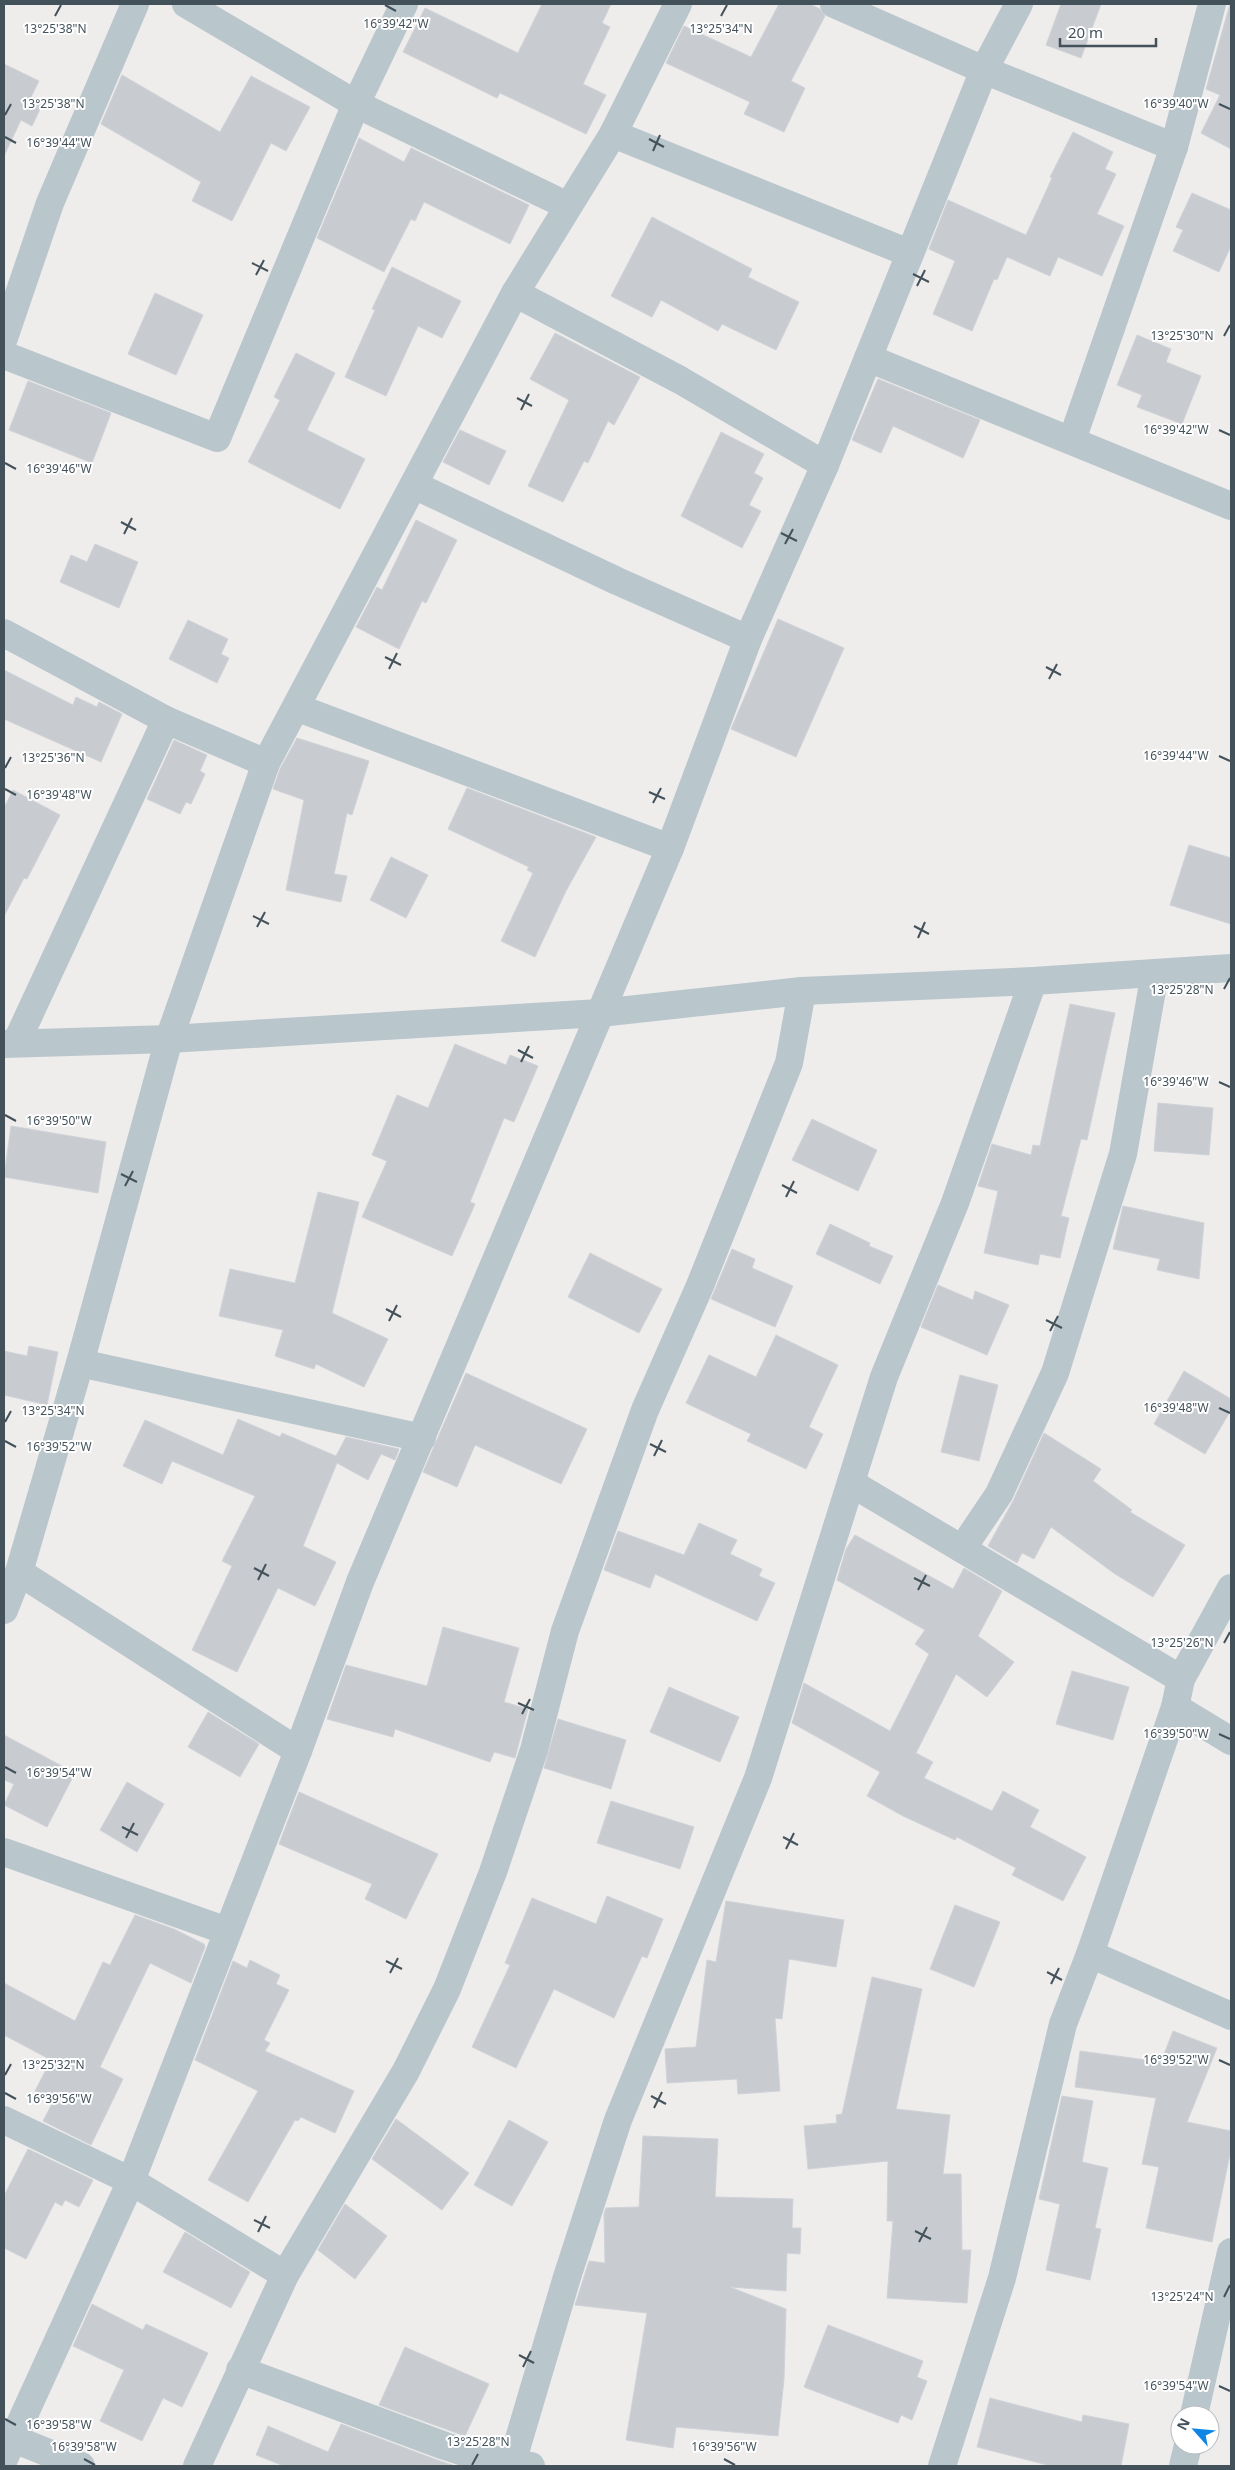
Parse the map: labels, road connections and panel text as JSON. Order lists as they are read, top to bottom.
{
  "scale_bar": "20 m",
  "north": "top left",
  "coordinates": [
    "16°39'42\"W",
    "13°25'38\"N",
    "13°25'34\"N",
    "16°39'40\"W",
    "16°39'44\"W",
    "13°25'30\"N",
    "16°39'46\"W",
    "13°25'36\"N",
    "16°39'48\"W",
    "13°25'28\"N",
    "16°39'50\"W",
    "16°39'52\"W",
    "13°25'26\"N",
    "16°39'54\"W",
    "13°25'32\"N",
    "16°39'56\"W",
    "13°25'24\"N",
    "16°39'58\"W"
  ]
}
